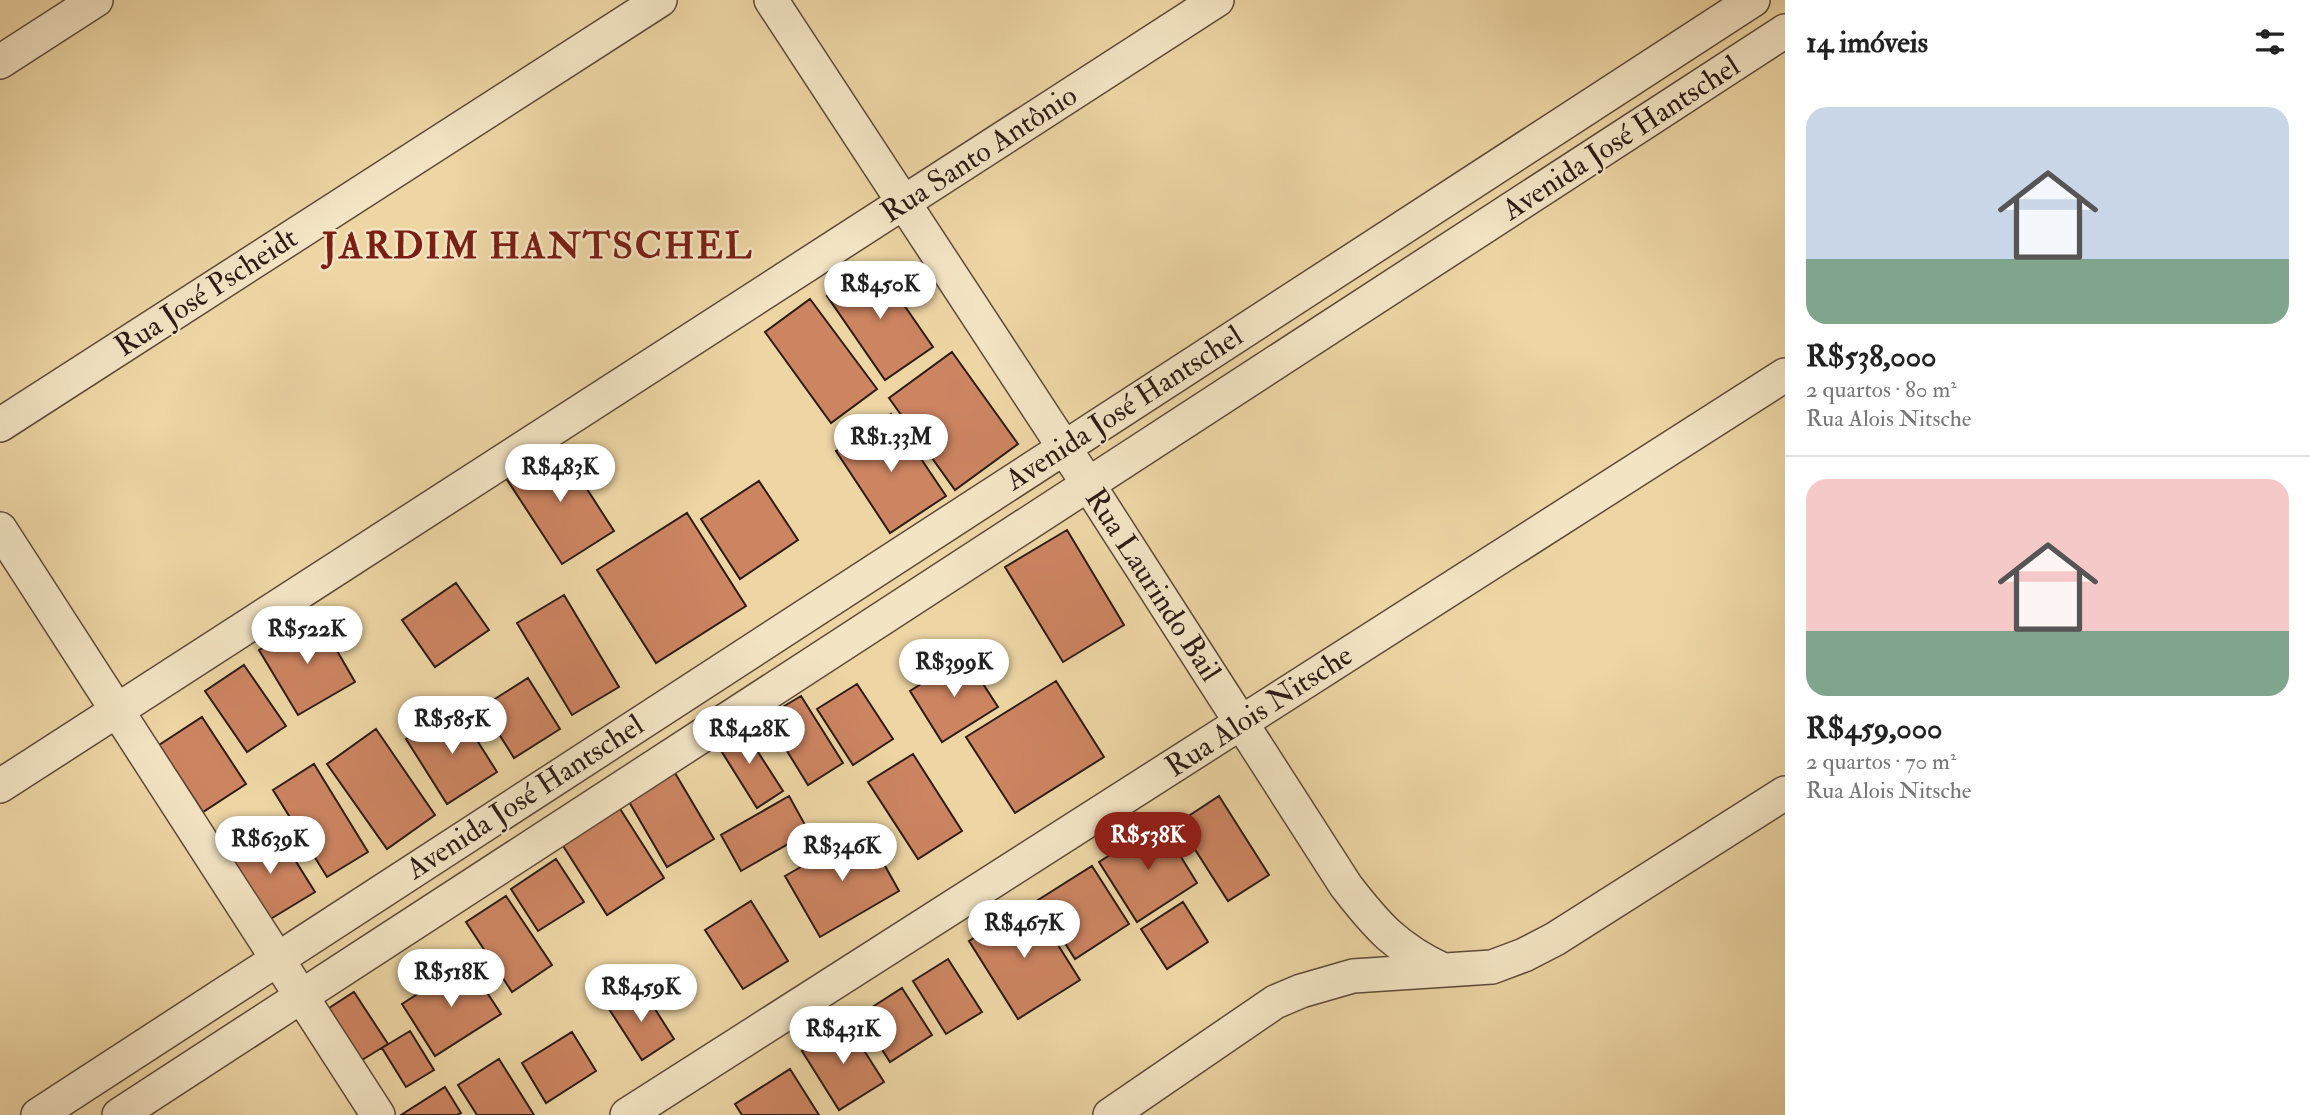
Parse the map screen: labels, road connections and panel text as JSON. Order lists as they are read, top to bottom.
{
  "streets": {
    "street": [
      "Avenida José Hantschel",
      "Rua Santo Antônio",
      "Rua José Pscheidt",
      "Rua Laurindo Bail",
      "Rua Alois Nitsche"
    ]
  },
  "crossings": [
    ["Avenida José Hantschel", "Rua Laurindo Bail"],
    ["Rua Santo Antônio", "Rua Laurindo Bail"],
    ["Rua Laurindo Bail", "Rua Alois Nitsche"]
  ],
  "districts": ["JARDIM HANTSCHEL"],
  "page": {
    "heading": "14 imóveis",
    "list": [
      {
        "name": "R$538,000",
        "note": "2 quartos · 80 m² · Rua Alois Nitsche"
      },
      {
        "name": "R$459,000",
        "note": "2 quartos · 70 m² · Rua Alois Nitsche"
      }
    ],
    "price": [
      "R$450K",
      "R$1.33M",
      "R$483K",
      "R$522K",
      "R$399K",
      "R$585K",
      "R$428K",
      "R$538K",
      "R$639K",
      "R$346K",
      "R$467K",
      "R$518K",
      "R$459K",
      "R$431K"
    ]
  }
}
